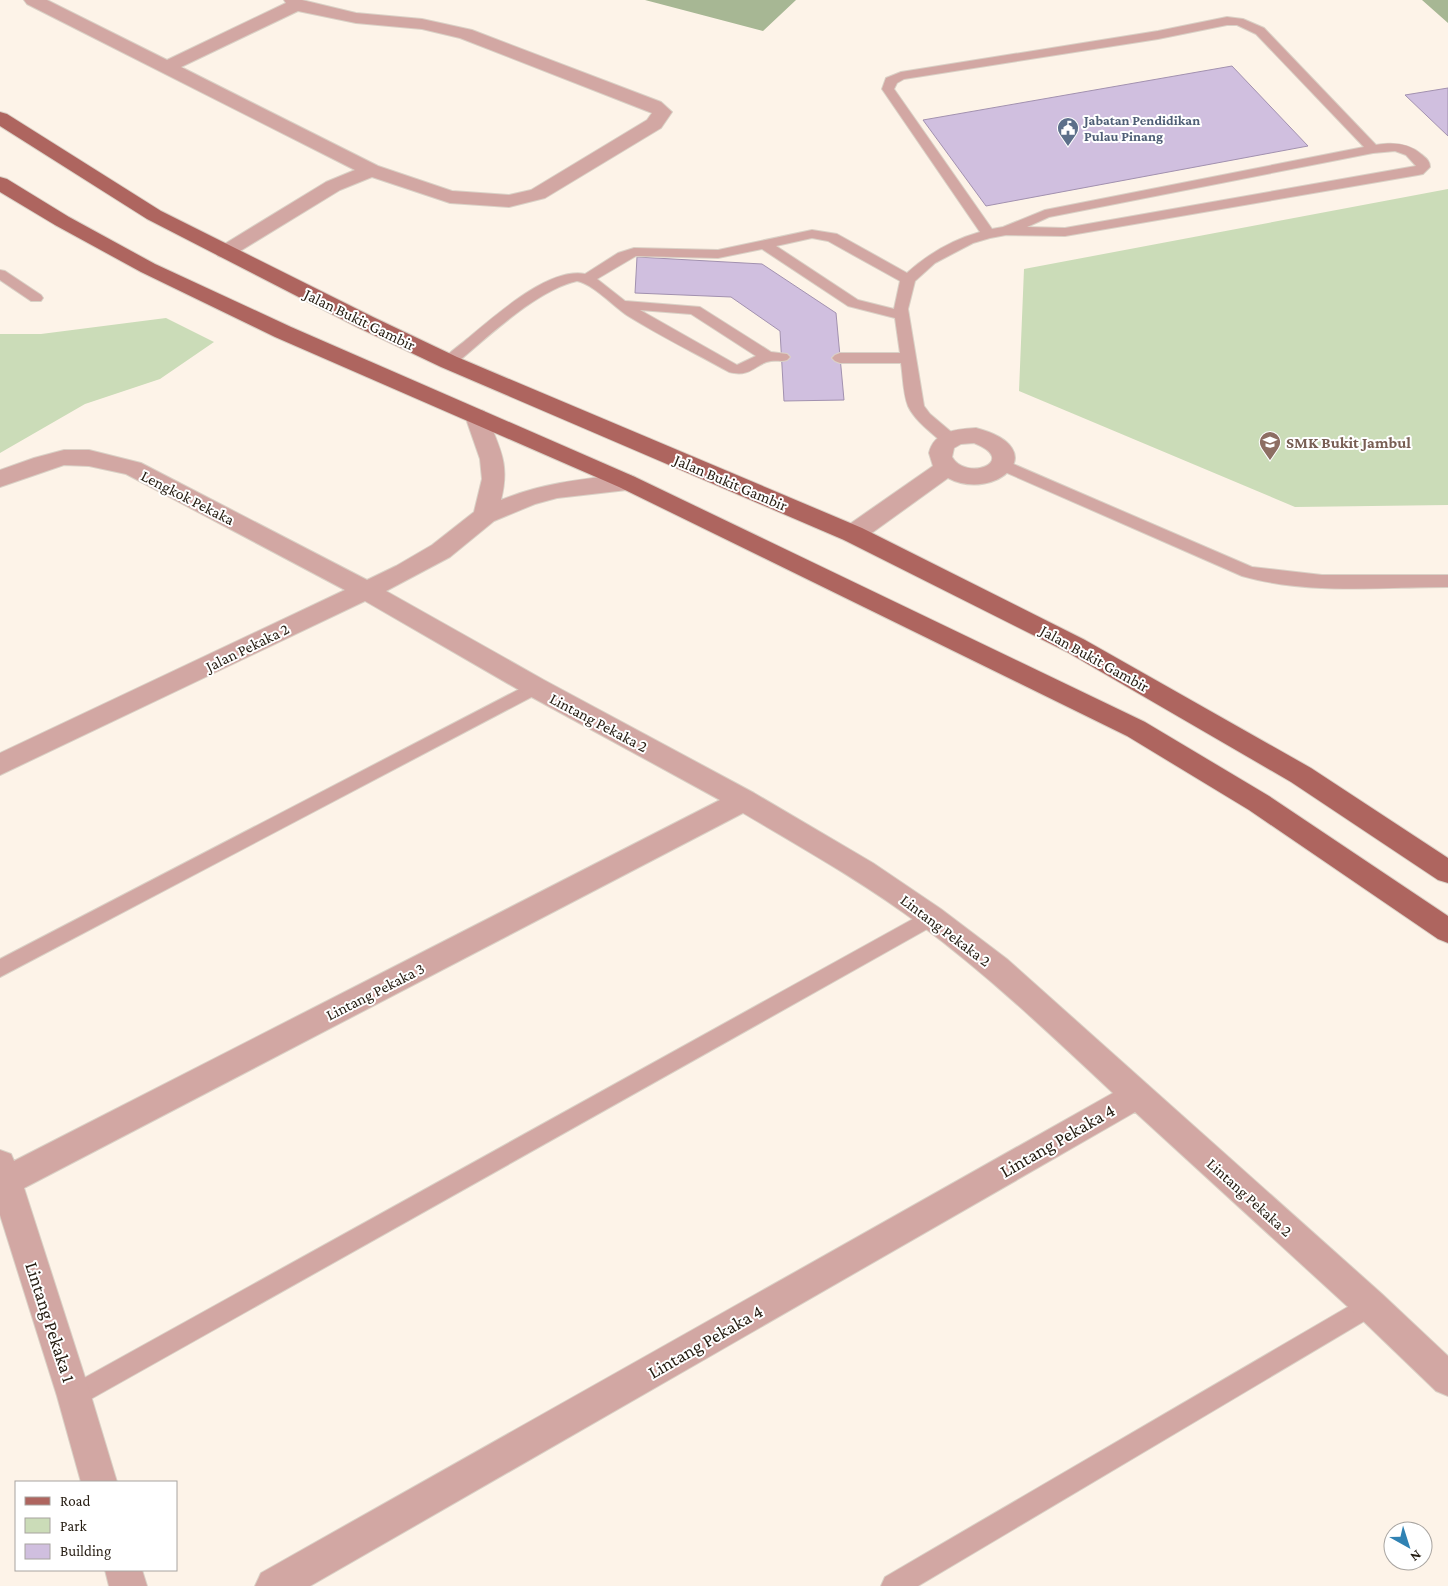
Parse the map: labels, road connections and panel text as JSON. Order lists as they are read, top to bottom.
{
  "streets": {
    "main road": ["Jalan Bukit Gambir"],
    "street": [
      "Lengkok Pekaka",
      "Jalan Pekaka 2",
      "Lintang Pekaka 2",
      "Lintang Pekaka 3",
      "Lintang Pekaka 4",
      "Lintang Pekaka 1"
    ]
  },
  "crossings": [
    ["Lengkok Pekaka", "Jalan Pekaka 2"],
    ["Lengkok Pekaka", "Lintang Pekaka 2"],
    ["Jalan Pekaka 2", "Lintang Pekaka 2"],
    ["Lintang Pekaka 2", "Lintang Pekaka 3"],
    ["Lintang Pekaka 2", "Lintang Pekaka 4"],
    ["Lintang Pekaka 3", "Lintang Pekaka 1"]
  ],
  "places": {
    "public building": ["Jabatan Pendidikan Pulau Pinang"],
    "school or university": ["SMK Bukit Jambul"]
  },
  "legend": ["Road", "Park", "Building"],
  "north": "bottom right"
}
